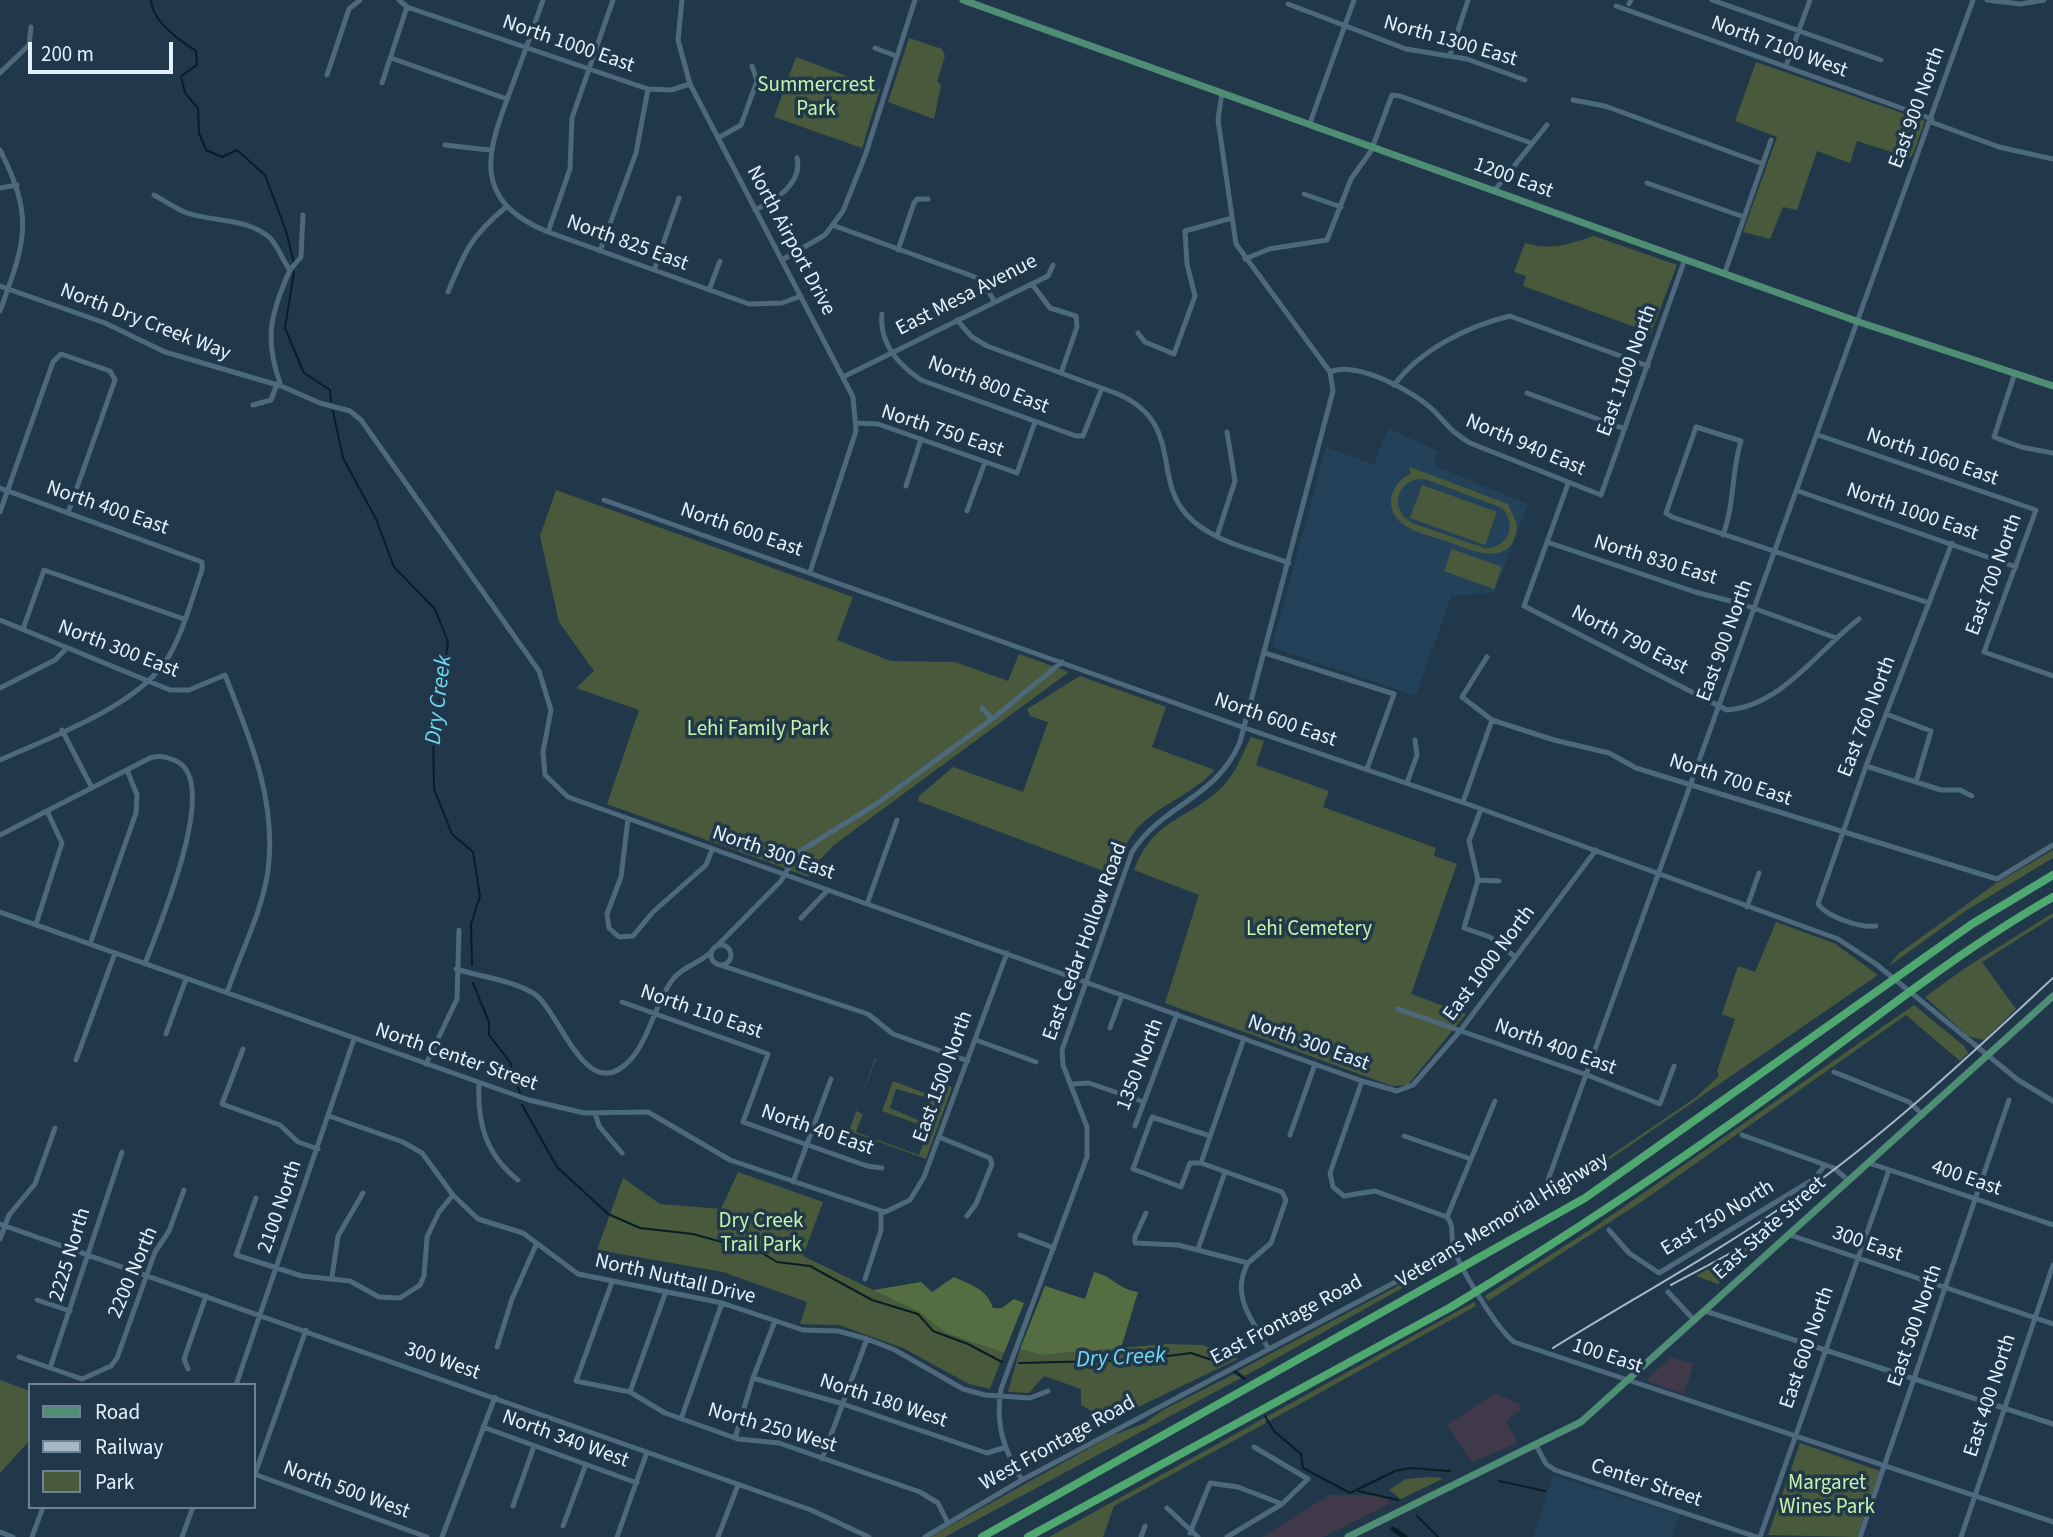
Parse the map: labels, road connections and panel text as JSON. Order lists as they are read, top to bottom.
{
  "streets": {
    "highway": ["Veterans Memorial Highway"],
    "main road": ["1200 East", "East State Street"],
    "street": [
      "North 1300 East",
      "North 1000 East",
      "North 7100 West",
      "East 900 North",
      "North Airport Drive",
      "North 825 East",
      "East Mesa Avenue",
      "North Dry Creek Way",
      "East 1100 North",
      "North 800 East",
      "North 750 East",
      "North 940 East",
      "North 1060 East",
      "North 400 East",
      "North 600 East",
      "North 830 East",
      "East 700 North",
      "North 790 East",
      "North 300 East",
      "East 760 North",
      "North 700 East",
      "East Cedar Hollow Road",
      "East 1000 North",
      "North 110 East",
      "North Center Street",
      "1350 North",
      "East 1500 North",
      "North 40 East",
      "400 East",
      "2100 North",
      "East 750 North",
      "300 East",
      "2225 North",
      "2200 North",
      "North Nuttall Drive",
      "East Frontage Road",
      "East 500 North",
      "East 600 North",
      "100 East",
      "300 West",
      "East 400 North",
      "North 180 West",
      "North 250 West",
      "North 340 West",
      "West Frontage Road",
      "Center Street",
      "North 500 West"
    ]
  },
  "crossings": [
    ["North 1000 East", "East 900 North"],
    ["North 1000 East", "North Airport Drive"],
    ["North 1000 East", "East 700 North"],
    ["North 1000 East", "East 760 North"],
    ["North 7100 West", "East 900 North"],
    ["East 900 North", "1200 East"],
    ["East 900 North", "North 1060 East"],
    ["East 900 North", "North 400 East"],
    ["East 900 North", "North 600 East"],
    ["East 900 North", "North 830 East"],
    ["East 900 North", "North 790 East"],
    ["East 900 North", "North 700 East"],
    ["East 900 North", "East Frontage Road"],
    ["East 900 North", "100 East"],
    ["1200 East", "East 1100 North"],
    ["North Airport Drive", "North 825 East"],
    ["North Airport Drive", "East Mesa Avenue"],
    ["North Airport Drive", "North 750 East"],
    ["North Airport Drive", "North 600 East"],
    ["East Mesa Avenue", "North 800 East"],
    ["North Dry Creek Way", "North 300 East"],
    ["East 1100 North", "North 940 East"],
    ["North 800 East", "North 750 East"],
    ["North 1060 East", "East 700 North"],
    ["North 400 East", "East 1000 North"],
    ["North 600 East", "East Cedar Hollow Road"],
    ["North 600 East", "East 1000 North"],
    ["North 830 East", "North 790 East"],
    ["North 300 East", "East Cedar Hollow Road"],
    ["North 300 East", "East 1000 North"],
    ["North 300 East", "North Center Street"],
    ["North 300 East", "1350 North"],
    ["North 300 East", "East 1500 North"],
    ["East 760 North", "North 700 East"],
    ["East Cedar Hollow Road", "North Nuttall Drive"],
    ["East Cedar Hollow Road", "North 180 West"],
    ["North 110 East", "North 40 East"],
    ["North Center Street", "East 1500 North"],
    ["North Center Street", "2100 North"],
    ["400 East", "East State Street"],
    ["400 East", "East 500 North"],
    ["400 East", "East 600 North"],
    ["2100 North", "North Nuttall Drive"],
    ["2100 North", "300 West"],
    ["East State Street", "300 East"],
    ["East State Street", "100 East"],
    ["East State Street", "Center Street"],
    ["300 East", "East 500 North"],
    ["300 East", "East 600 North"],
    ["300 East", "East 400 North"],
    ["2225 North", "2200 North"],
    ["2225 North", "300 West"],
    ["2200 North", "300 West"],
    ["North Nuttall Drive", "North 250 West"],
    ["East Frontage Road", "100 East"],
    ["East Frontage Road", "West Frontage Road"],
    ["East 500 North", "100 East"],
    ["East 600 North", "100 East"],
    ["East 600 North", "Center Street"],
    ["100 East", "East 400 North"],
    ["North 250 West", "West Frontage Road"]
  ],
  "water": ["Dry Creek"],
  "parks": [
    "Summercrest Park",
    "Lehi Family Park",
    "Lehi Cemetery",
    "Dry Creek Trail Park",
    "Margaret Wines Park"
  ],
  "legend": ["Road", "Railway", "Park"],
  "scale_bar": "200 m"
}
